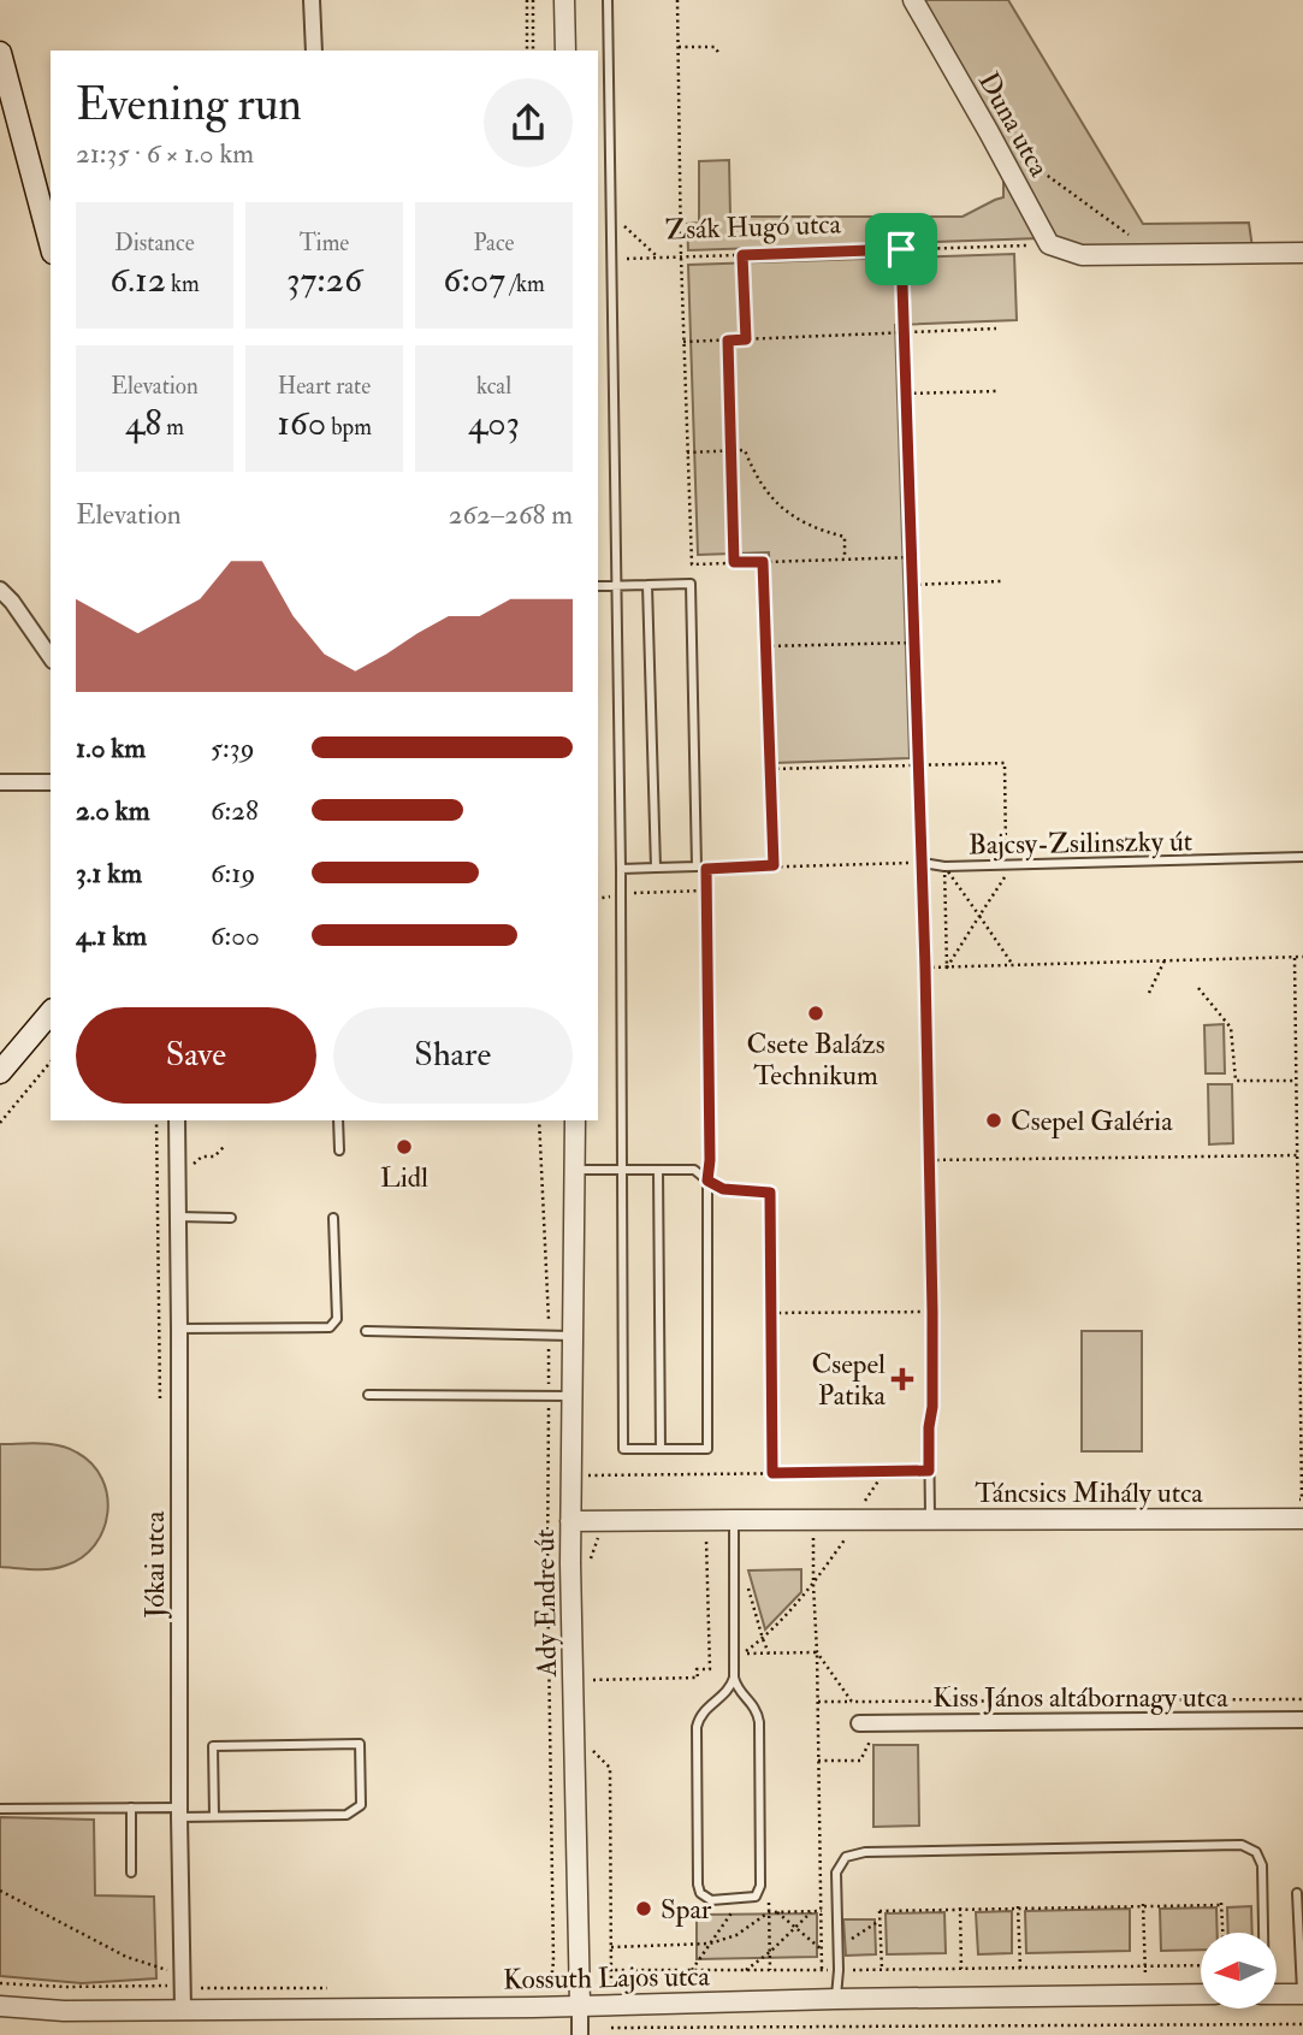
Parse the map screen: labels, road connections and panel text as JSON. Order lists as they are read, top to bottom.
{
  "streets": {
    "street": [
      "Duna utca",
      "Táncsics Mihály utca",
      "Jókai utca",
      "Ady Endre út",
      "Kiss János altábornagy utca",
      "Kossuth Lajos utca"
    ],
    "lane": ["Bajcsy-Zsilinszky út"],
    "path": ["Zsák Hugó utca"]
  },
  "crossings": [
    ["Duna utca", "Zsák Hugó utca"],
    ["Táncsics Mihály utca", "Ady Endre út"],
    ["Jókai utca", "Kossuth Lajos utca"],
    ["Ady Endre út", "Kossuth Lajos utca"]
  ],
  "places": {
    "other": [
      "Csete Balázs Technikum",
      "Csepel Galéria",
      "Lidl",
      "Spar"
    ],
    "health": ["Csepel Patika"]
  },
  "north": "left",
  "page": {
    "heading": ["Evening run", "21:35 · 6 × 1.0 km"],
    "stats": [
      ["Distance", "6.12 km"],
      ["Time", "37:26"],
      ["Pace", "6:07 /km"],
      ["Elevation", "48 m"],
      ["Heart rate", "160 bpm"],
      ["kcal", "403"]
    ],
    "chart": ["Elevation", "262–268 m"],
    "list": [
      {
        "name": "1.0 km",
        "note": "5:39"
      },
      {
        "name": "2.0 km",
        "note": "6:28"
      },
      {
        "name": "3.1 km",
        "note": "6:19"
      },
      {
        "name": "4.1 km",
        "note": "6:00"
      }
    ],
    "buttons": ["Save", "Share"]
  }
}
